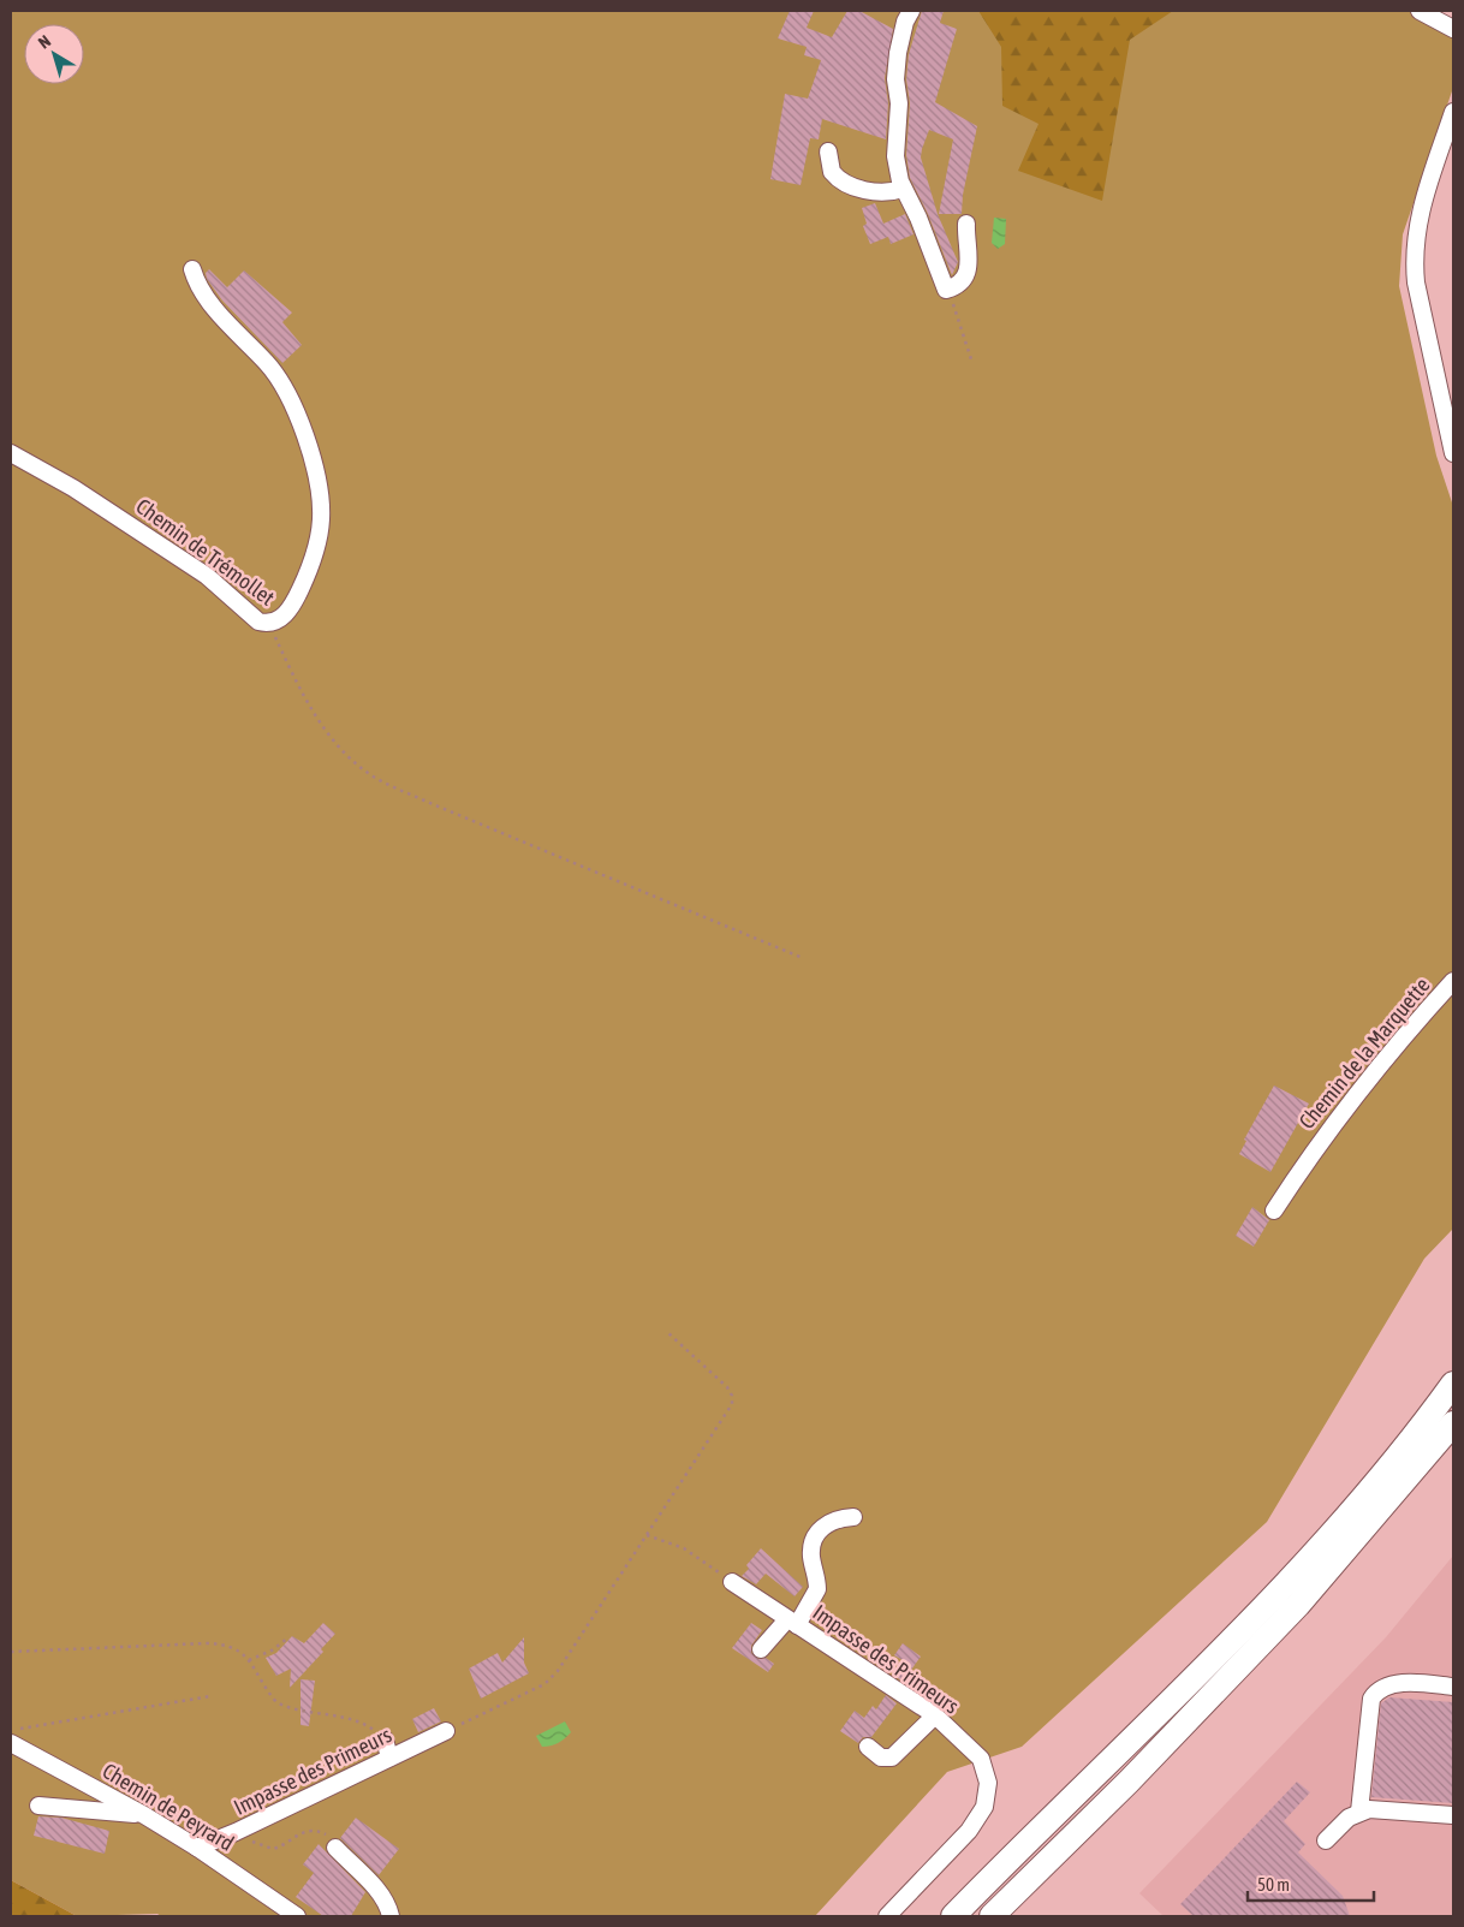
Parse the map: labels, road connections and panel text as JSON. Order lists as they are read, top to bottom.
{
  "streets": {
    "street": [
      "Chemin de Trémollet",
      "Chemin de la Marquette",
      "Impasse des Primeurs",
      "Chemin de Peyrard"
    ]
  },
  "crossings": [
    ["Impasse des Primeurs", "Chemin de Peyrard"]
  ],
  "scale_bar": "50 m",
  "north": "top left"
}
